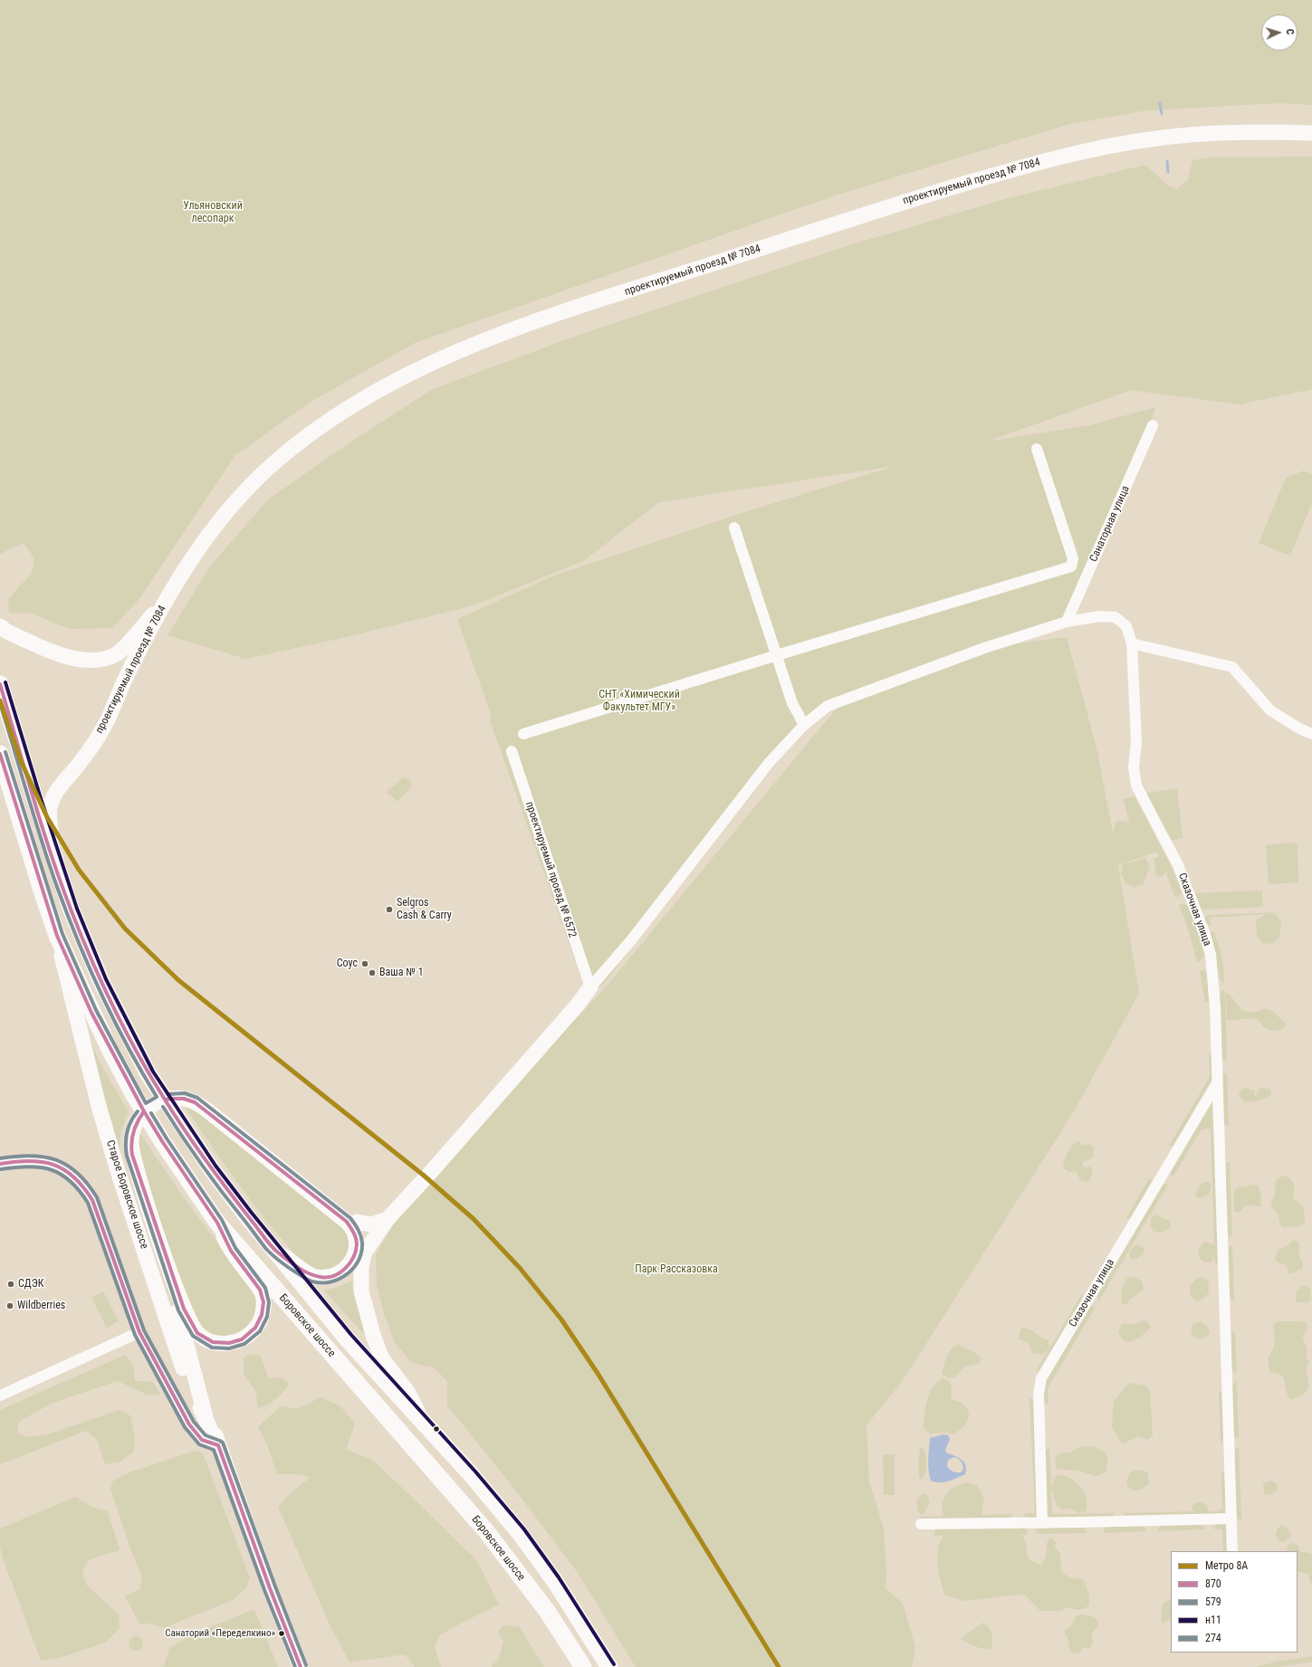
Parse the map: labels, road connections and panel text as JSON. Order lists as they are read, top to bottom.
{
  "streets": {
    "main road": ["Боровское шоссе"],
    "street": [
      "проектируемый проезд № 7084",
      "Санаторная улица",
      "проектируемый проезд № 6572",
      "Сказочная улица",
      "Старое Боровское шоссе"
    ]
  },
  "crossings": [
    ["проектируемый проезд № 7084", "Боровское шоссе"],
    ["Санаторная улица", "Сказочная улица"],
    ["проектируемый проезд № 6572", "Сказочная улица"],
    ["Старое Боровское шоссе", "Боровское шоссе"]
  ],
  "parks": ["Ульяновский лесопарк", "СНТ «Химический Факультет МГУ»", "Парк Рассказовка"],
  "places": [
    "Selgros Cash & Carry",
    "Соус",
    "Ваша № 1",
    "СДЭК",
    "Wildberries",
    "Санаторий «Переделкино»"
  ],
  "lines": [
    "transit line н11",
    "transit line 870",
    "metro line 8А",
    "transit line 579",
    "transit line 274"
  ],
  "legend": [
    "Метро 8А",
    "870",
    "579",
    "н11",
    "274"
  ],
  "north": "right"
}
